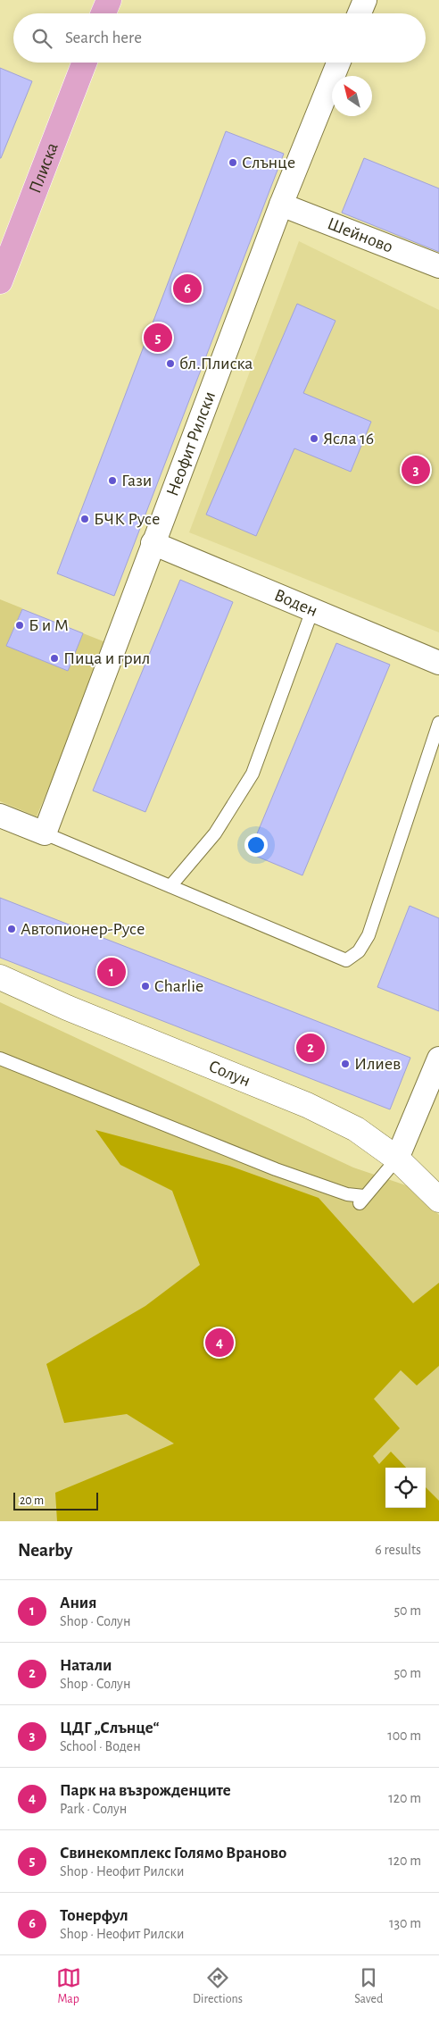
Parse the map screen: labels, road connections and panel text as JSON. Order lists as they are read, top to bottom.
{
  "streets": {
    "main road": ["Плиска"],
    "street": [
      "Шейново",
      "Неофит Рилски",
      "Воден",
      "Солун"
    ]
  },
  "crossings": [
    ["Шейново", "Неофит Рилски"],
    ["Неофит Рилски", "Воден"]
  ],
  "places": [
    "Слънце",
    "бл.Плиска",
    "Ясла 16",
    "Гази",
    "БЧК Русе",
    "Б и М",
    "Пица и грил",
    "Автопионер-Русе",
    "Charlie",
    "Илиев"
  ],
  "scale_bar": "20 m",
  "north": "top left",
  "page": {
    "search": "Search here",
    "pins": [
      "6",
      "5",
      "3",
      "1",
      "2",
      "4"
    ],
    "scale": "20 m",
    "heading": ["Nearby", "6 results"],
    "list": [
      {
        "mark": "1",
        "name": "Ания",
        "note": "Shop · Солун",
        "value": "50 m"
      },
      {
        "mark": "2",
        "name": "Натали",
        "note": "Shop · Солун",
        "value": "50 m"
      },
      {
        "mark": "3",
        "name": "ЦДГ „Слънце“",
        "note": "School · Воден",
        "value": "100 m"
      },
      {
        "mark": "4",
        "name": "Парк на възрожденците",
        "note": "Park · Солун",
        "value": "120 m"
      },
      {
        "mark": "5",
        "name": "Свинекомплекс Голямо Враново",
        "note": "Shop · Неофит Рилски",
        "value": "120 m"
      },
      {
        "mark": "6",
        "name": "Тонерфул",
        "note": "Shop · Неофит Рилски",
        "value": "130 m"
      }
    ],
    "nav": ["Map", "Directions", "Saved"]
  }
}
